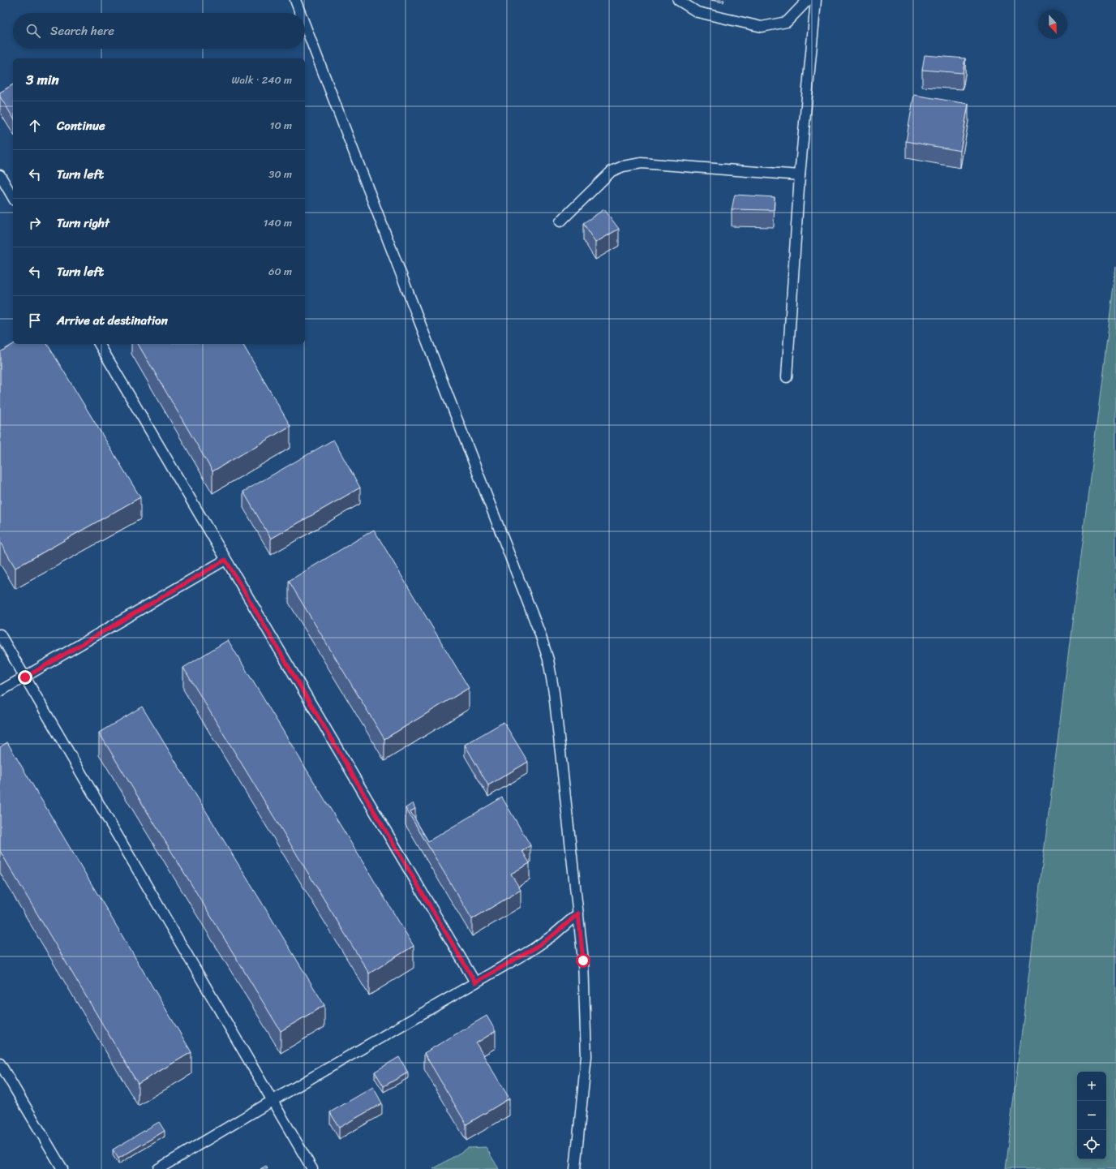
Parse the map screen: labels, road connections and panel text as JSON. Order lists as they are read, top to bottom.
{
  "north": "bottom",
  "page": {
    "search": "Search here",
    "heading": ["3 min", "Walk · 240 m"],
    "list": [
      ["Continue", "10 m"],
      ["Turn left", "30 m"],
      ["Turn right", "140 m"],
      ["Turn left", "60 m"],
      "Arrive at destination"
    ],
    "map_buttons": ["+", "−"]
  }
}
